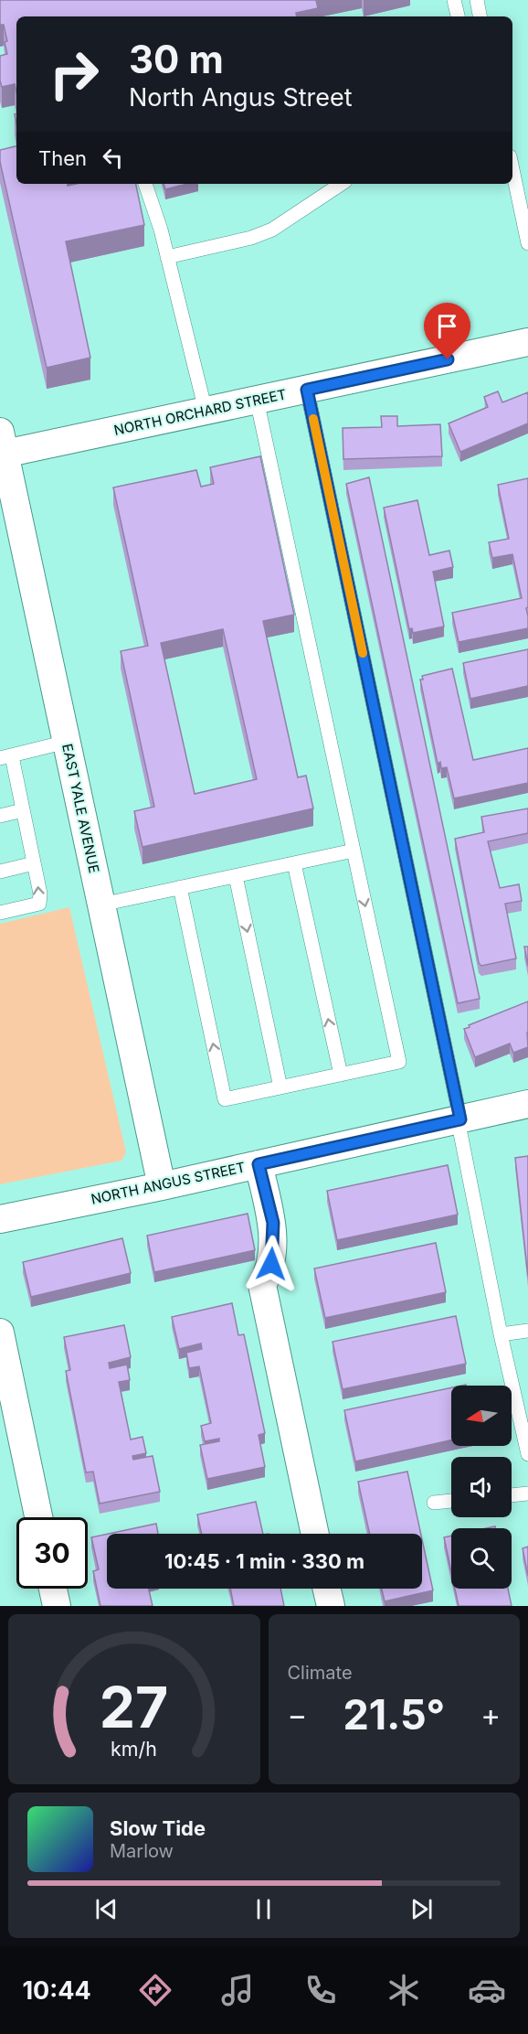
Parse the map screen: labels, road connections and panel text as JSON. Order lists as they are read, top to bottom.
{
  "streets": {
    "street": ["NORTH ORCHARD STREET", "EAST YALE AVENUE", "NORTH ANGUS STREET"]
  },
  "crossings": [
    ["NORTH ORCHARD STREET", "EAST YALE AVENUE"],
    ["EAST YALE AVENUE", "NORTH ANGUS STREET"]
  ],
  "north": "left",
  "page": {
    "turn": ["30 m", "North Angus Street"],
    "then": "Then",
    "limit": "30",
    "trip": "10:45 · 1 min · 330 m",
    "tile": "Climate",
    "heat": ["−", "21.5°", "+"],
    "song": ["Slow Tide", "Marlow"],
    "tabs": "10:44",
    "gauge": ["27", "km/h"]
  }
}
